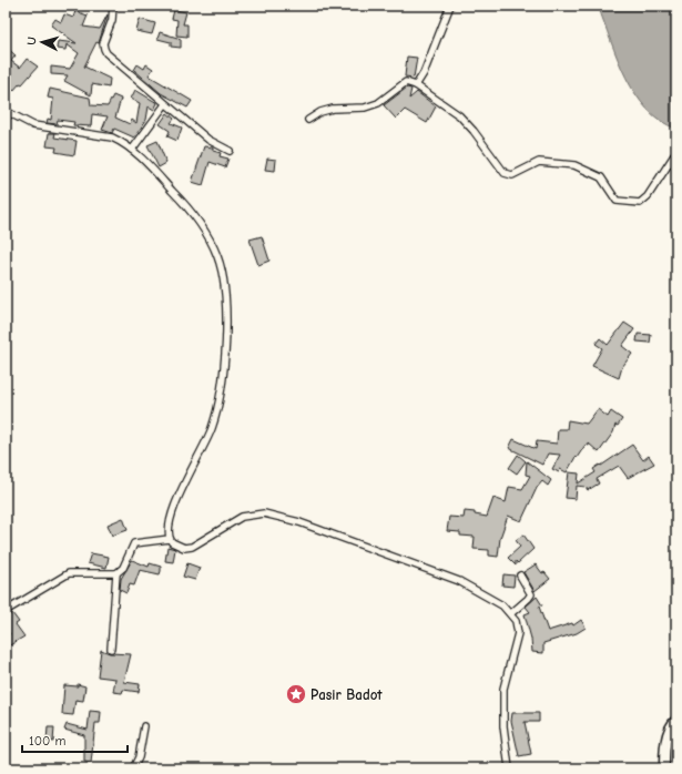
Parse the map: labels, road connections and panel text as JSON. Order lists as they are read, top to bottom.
{
  "places": {
    "place": ["Pasir Badot"]
  },
  "scale_bar": "100 m",
  "north": "left"
}
